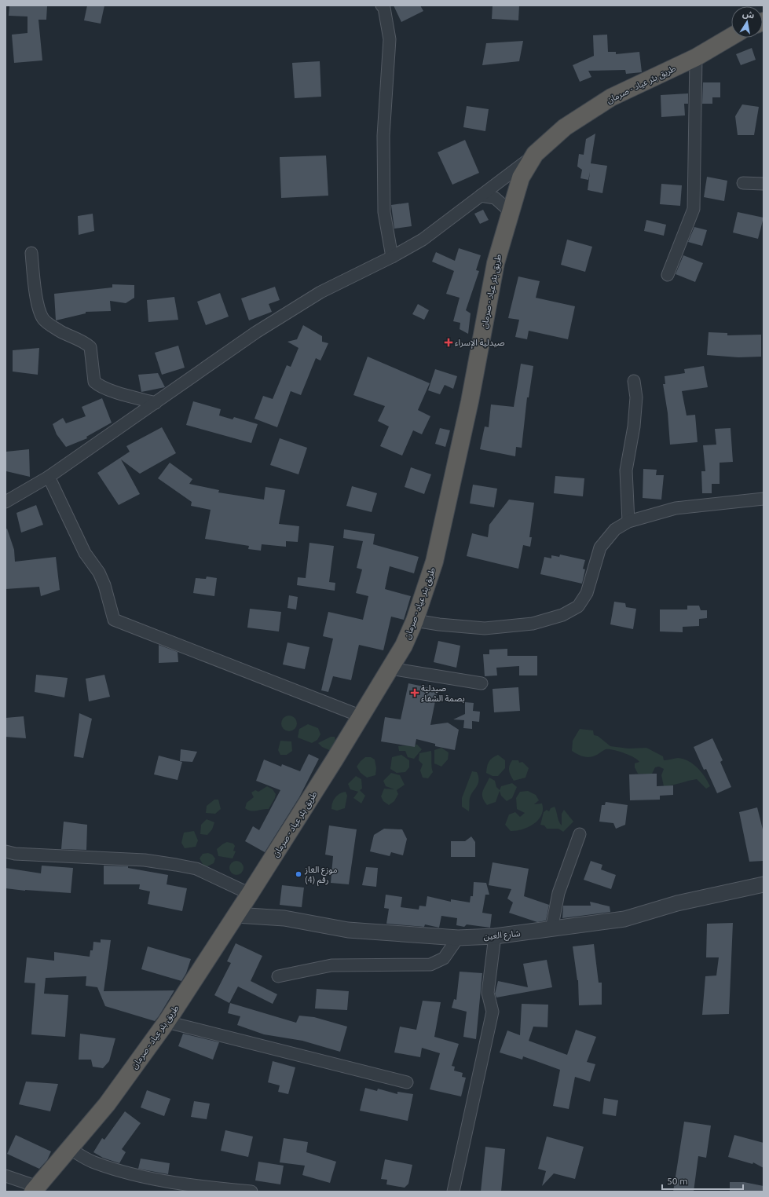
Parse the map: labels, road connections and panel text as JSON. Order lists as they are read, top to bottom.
{
  "streets": {
    "highway": ["طريق بئر عياد - صرمان"],
    "street": ["شارع العين"]
  },
  "crossings": [
    ["طريق بئر عياد - صرمان", "شارع العين"]
  ],
  "places": {
    "health": ["صيدلية الإسراء", "صيدلية بصمة الشفاء"],
    "other": ["موزع الغاز رقم (4)"]
  },
  "scale_bar": "50 m",
  "north": "top"
}
